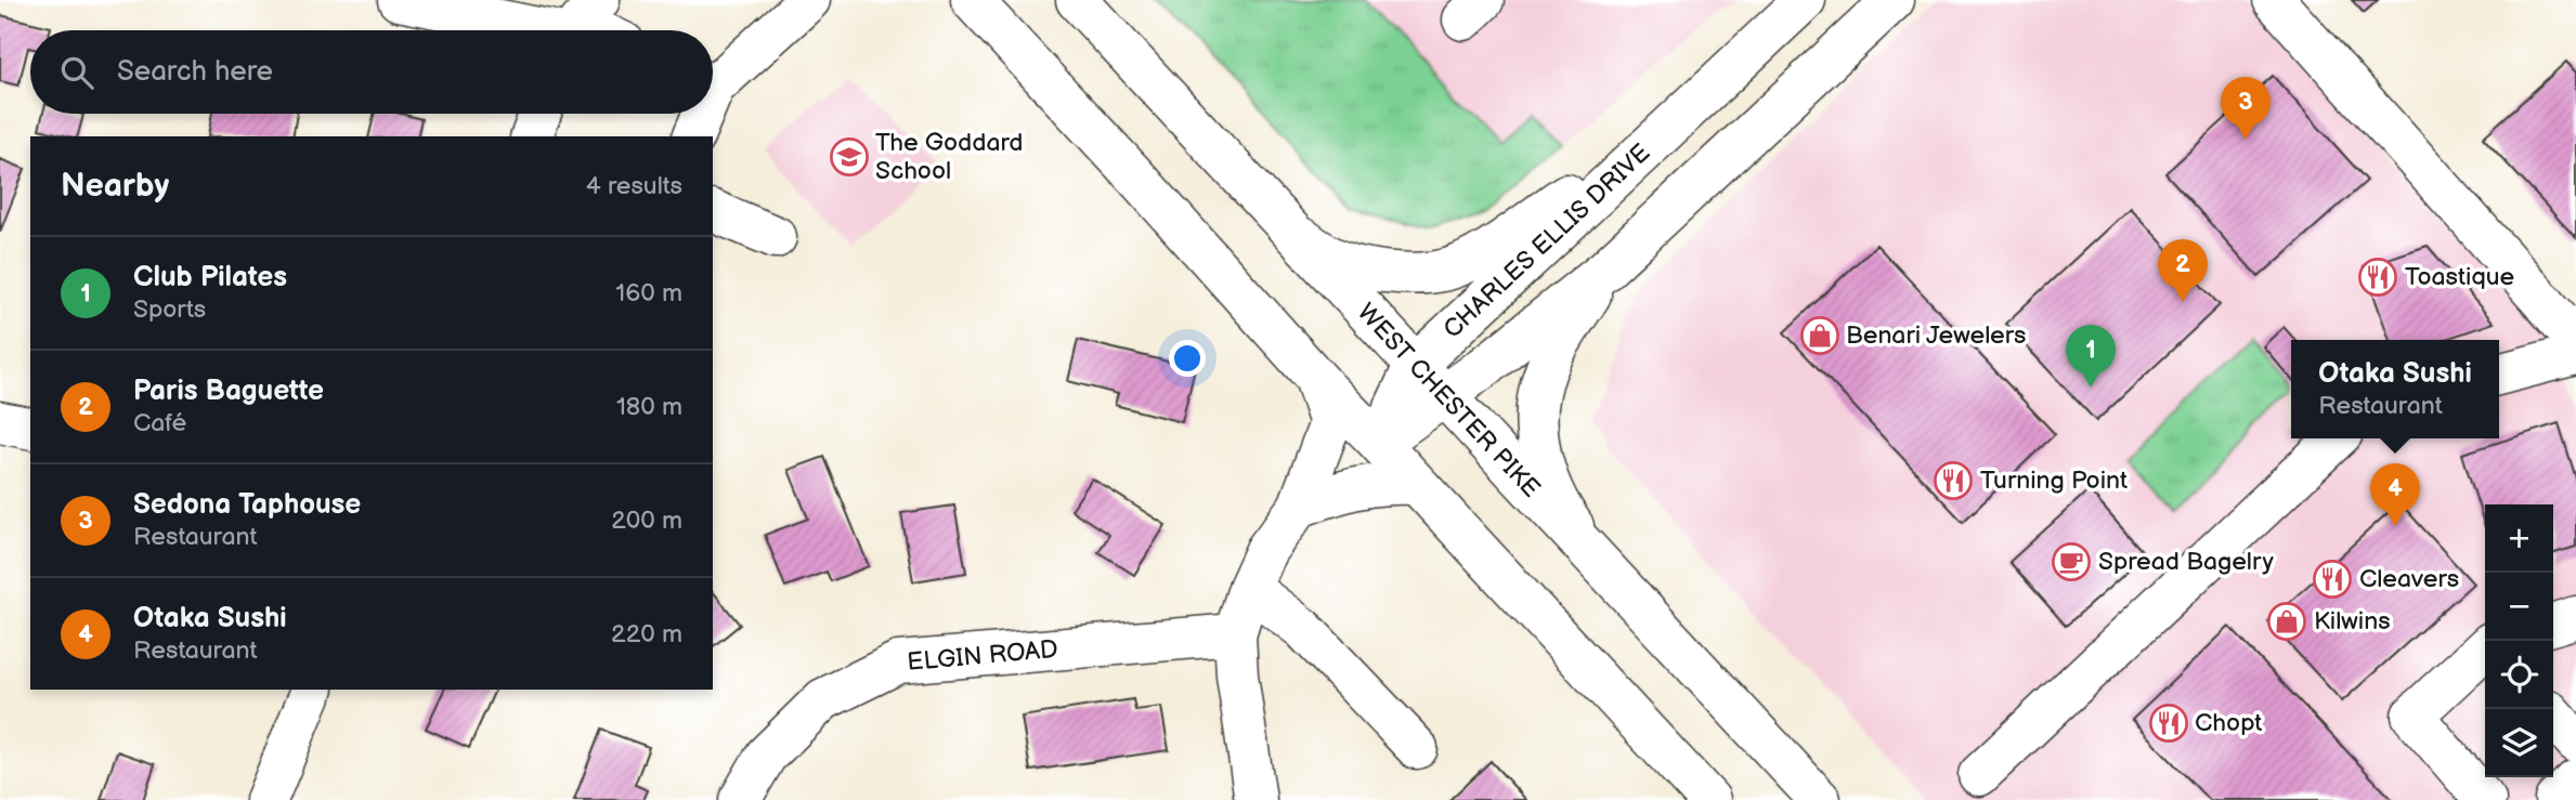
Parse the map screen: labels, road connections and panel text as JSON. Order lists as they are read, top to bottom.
{
  "streets": {
    "main road": ["CHARLES ELLIS DRIVE", "WEST CHESTER PIKE", "ELGIN ROAD"]
  },
  "crossings": [
    ["CHARLES ELLIS DRIVE", "WEST CHESTER PIKE"]
  ],
  "places": {
    "school or university": ["The Goddard School"],
    "restaurant": [
      "Toastique",
      "Turning Point",
      "Cleavers",
      "Chopt"
    ],
    "shop": ["Benari Jewelers", "Kilwins"],
    "cafe": ["Spread Bagelry"]
  },
  "page": {
    "search": "Search here",
    "pins": [
      "3",
      "2",
      "1",
      "4"
    ],
    "heading": ["Nearby", "4 results"],
    "list": [
      {
        "mark": "1",
        "name": "Club Pilates",
        "note": "Sports",
        "value": "160 m"
      },
      {
        "mark": "2",
        "name": "Paris Baguette",
        "note": "Café",
        "value": "180 m"
      },
      {
        "mark": "3",
        "name": "Sedona Taphouse",
        "note": "Restaurant",
        "value": "200 m"
      },
      {
        "mark": "4",
        "name": "Otaka Sushi",
        "note": "Restaurant",
        "value": "220 m"
      }
    ],
    "popup": ["Otaka Sushi", "Restaurant"],
    "map_buttons": ["+", "−"]
  }
}
